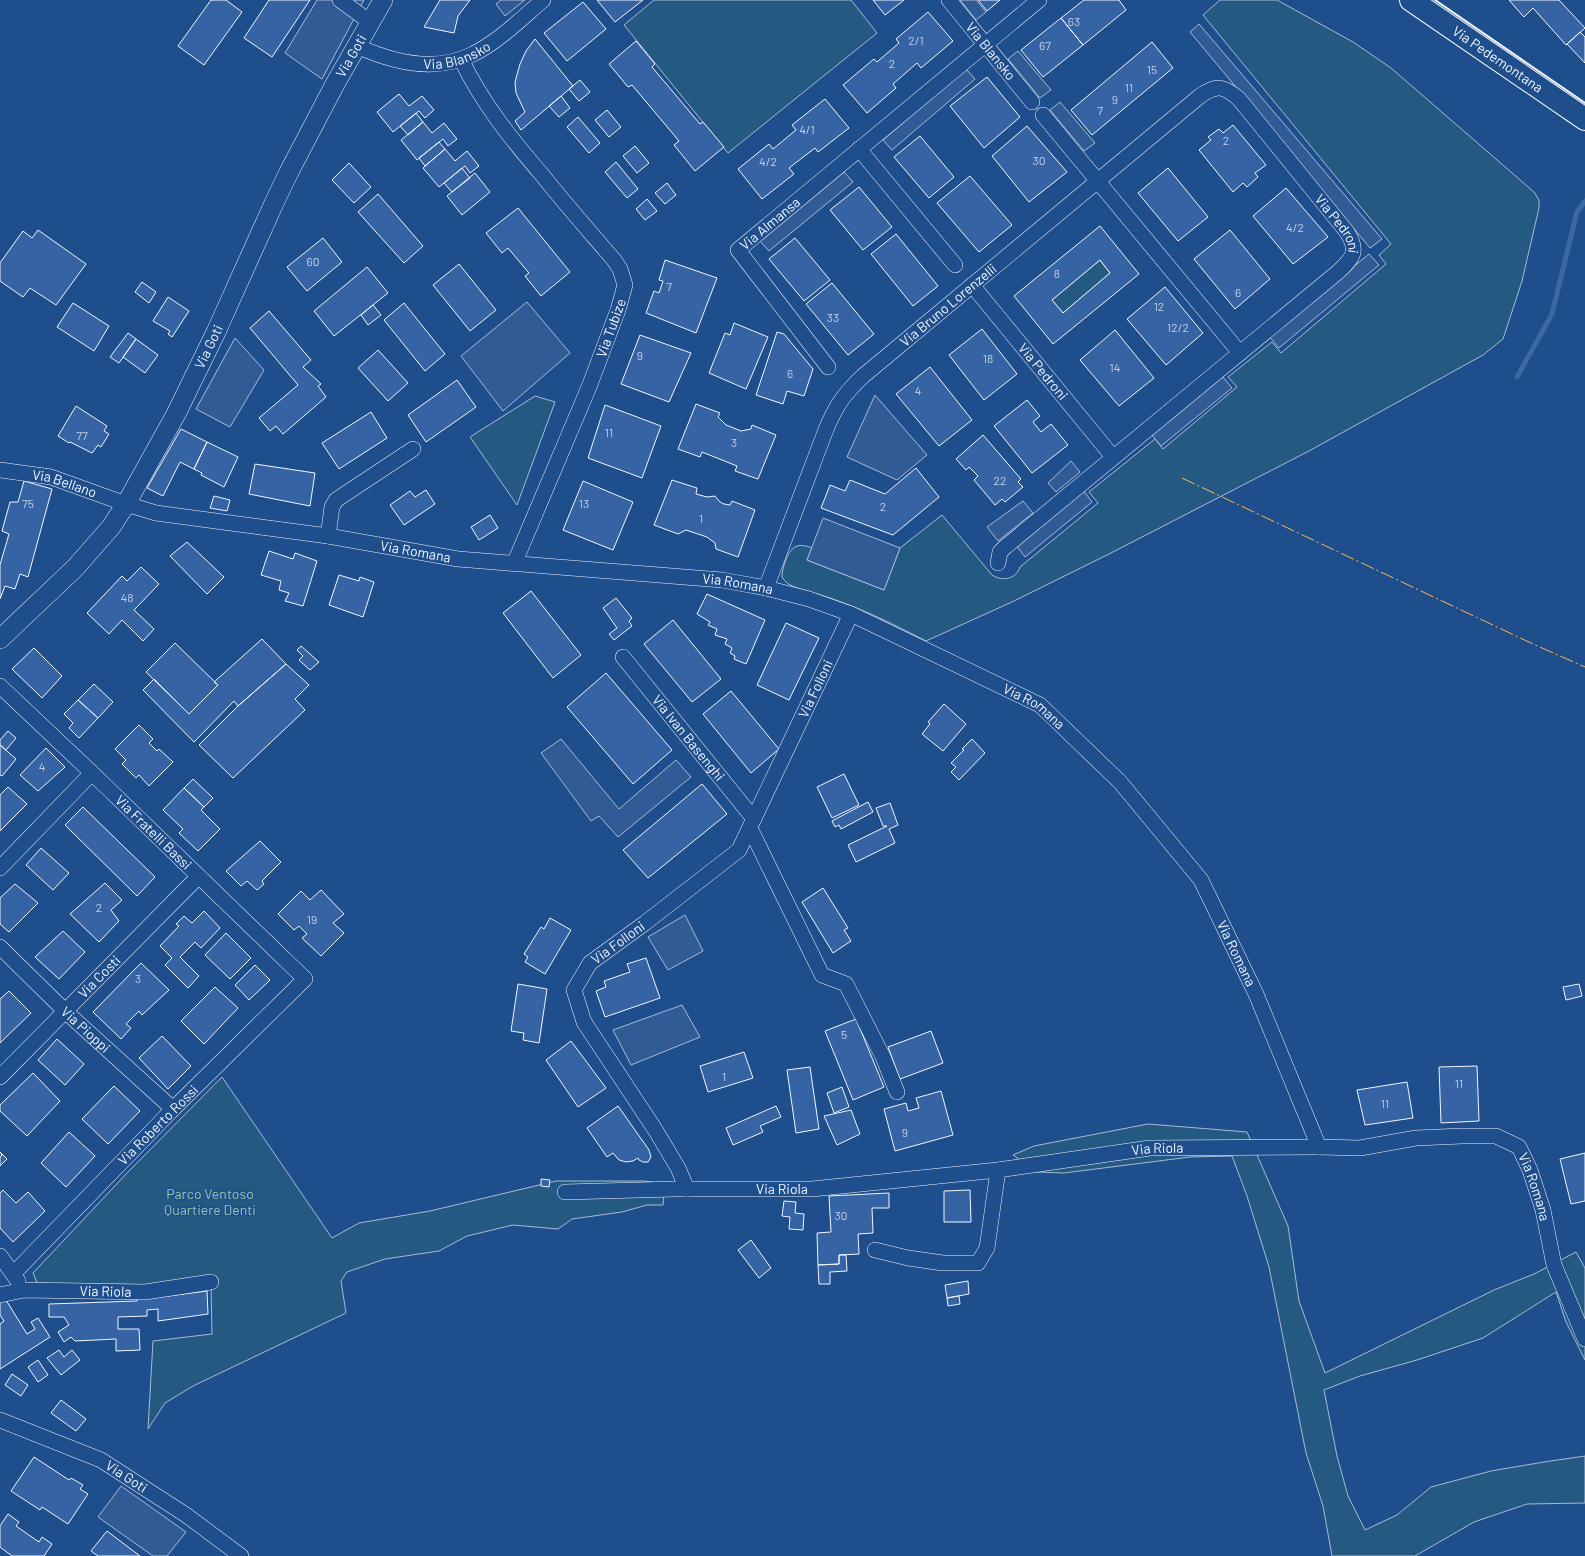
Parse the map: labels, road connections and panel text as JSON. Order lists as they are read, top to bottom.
{
  "streets": {
    "main road": ["Via Pedemontana"],
    "street": [
      "Via Blansko",
      "Via Goti",
      "Via Almansa",
      "Via Pedroni",
      "Via Bruno Lorenzelli",
      "Via Tubize",
      "Via Bellano",
      "Via Romana",
      "Via Folloni",
      "Via Ivan Basenghi",
      "Via Fratelli Bassi",
      "Via Costi",
      "Via Pioppi",
      "Via Roberto Rossi",
      "Via Riola"
    ]
  },
  "crossings": [
    ["Via Blansko", "Via Goti"],
    ["Via Blansko", "Via Almansa"],
    ["Via Blansko", "Via Tubize"],
    ["Via Goti", "Via Bellano"],
    ["Via Goti", "Via Romana"],
    ["Via Pedroni", "Via Bruno Lorenzelli"],
    ["Via Bruno Lorenzelli", "Via Romana"],
    ["Via Tubize", "Via Romana"],
    ["Via Bellano", "Via Romana"],
    ["Via Romana", "Via Folloni"],
    ["Via Romana", "Via Riola"],
    ["Via Folloni", "Via Ivan Basenghi"],
    ["Via Folloni", "Via Riola"],
    ["Via Fratelli Bassi", "Via Costi"],
    ["Via Fratelli Bassi", "Via Roberto Rossi"],
    ["Via Costi", "Via Pioppi"],
    ["Via Pioppi", "Via Roberto Rossi"]
  ],
  "parks": ["Parco Ventoso Quartiere Denti"],
  "house_numbers": [
    "63",
    "2/1",
    "67",
    "2",
    "15",
    "11",
    "9",
    "7",
    "4/1",
    "2",
    "30",
    "4/2",
    "4/2",
    "60",
    "8",
    "7",
    "6",
    "12",
    "33",
    "12/2",
    "9",
    "18",
    "14",
    "6",
    "4",
    "11",
    "77",
    "3",
    "22",
    "75",
    "13",
    "2",
    "1",
    "48",
    "4",
    "2",
    "19",
    "3",
    "5",
    "1",
    "11",
    "11",
    "9",
    "30"
  ]
}
